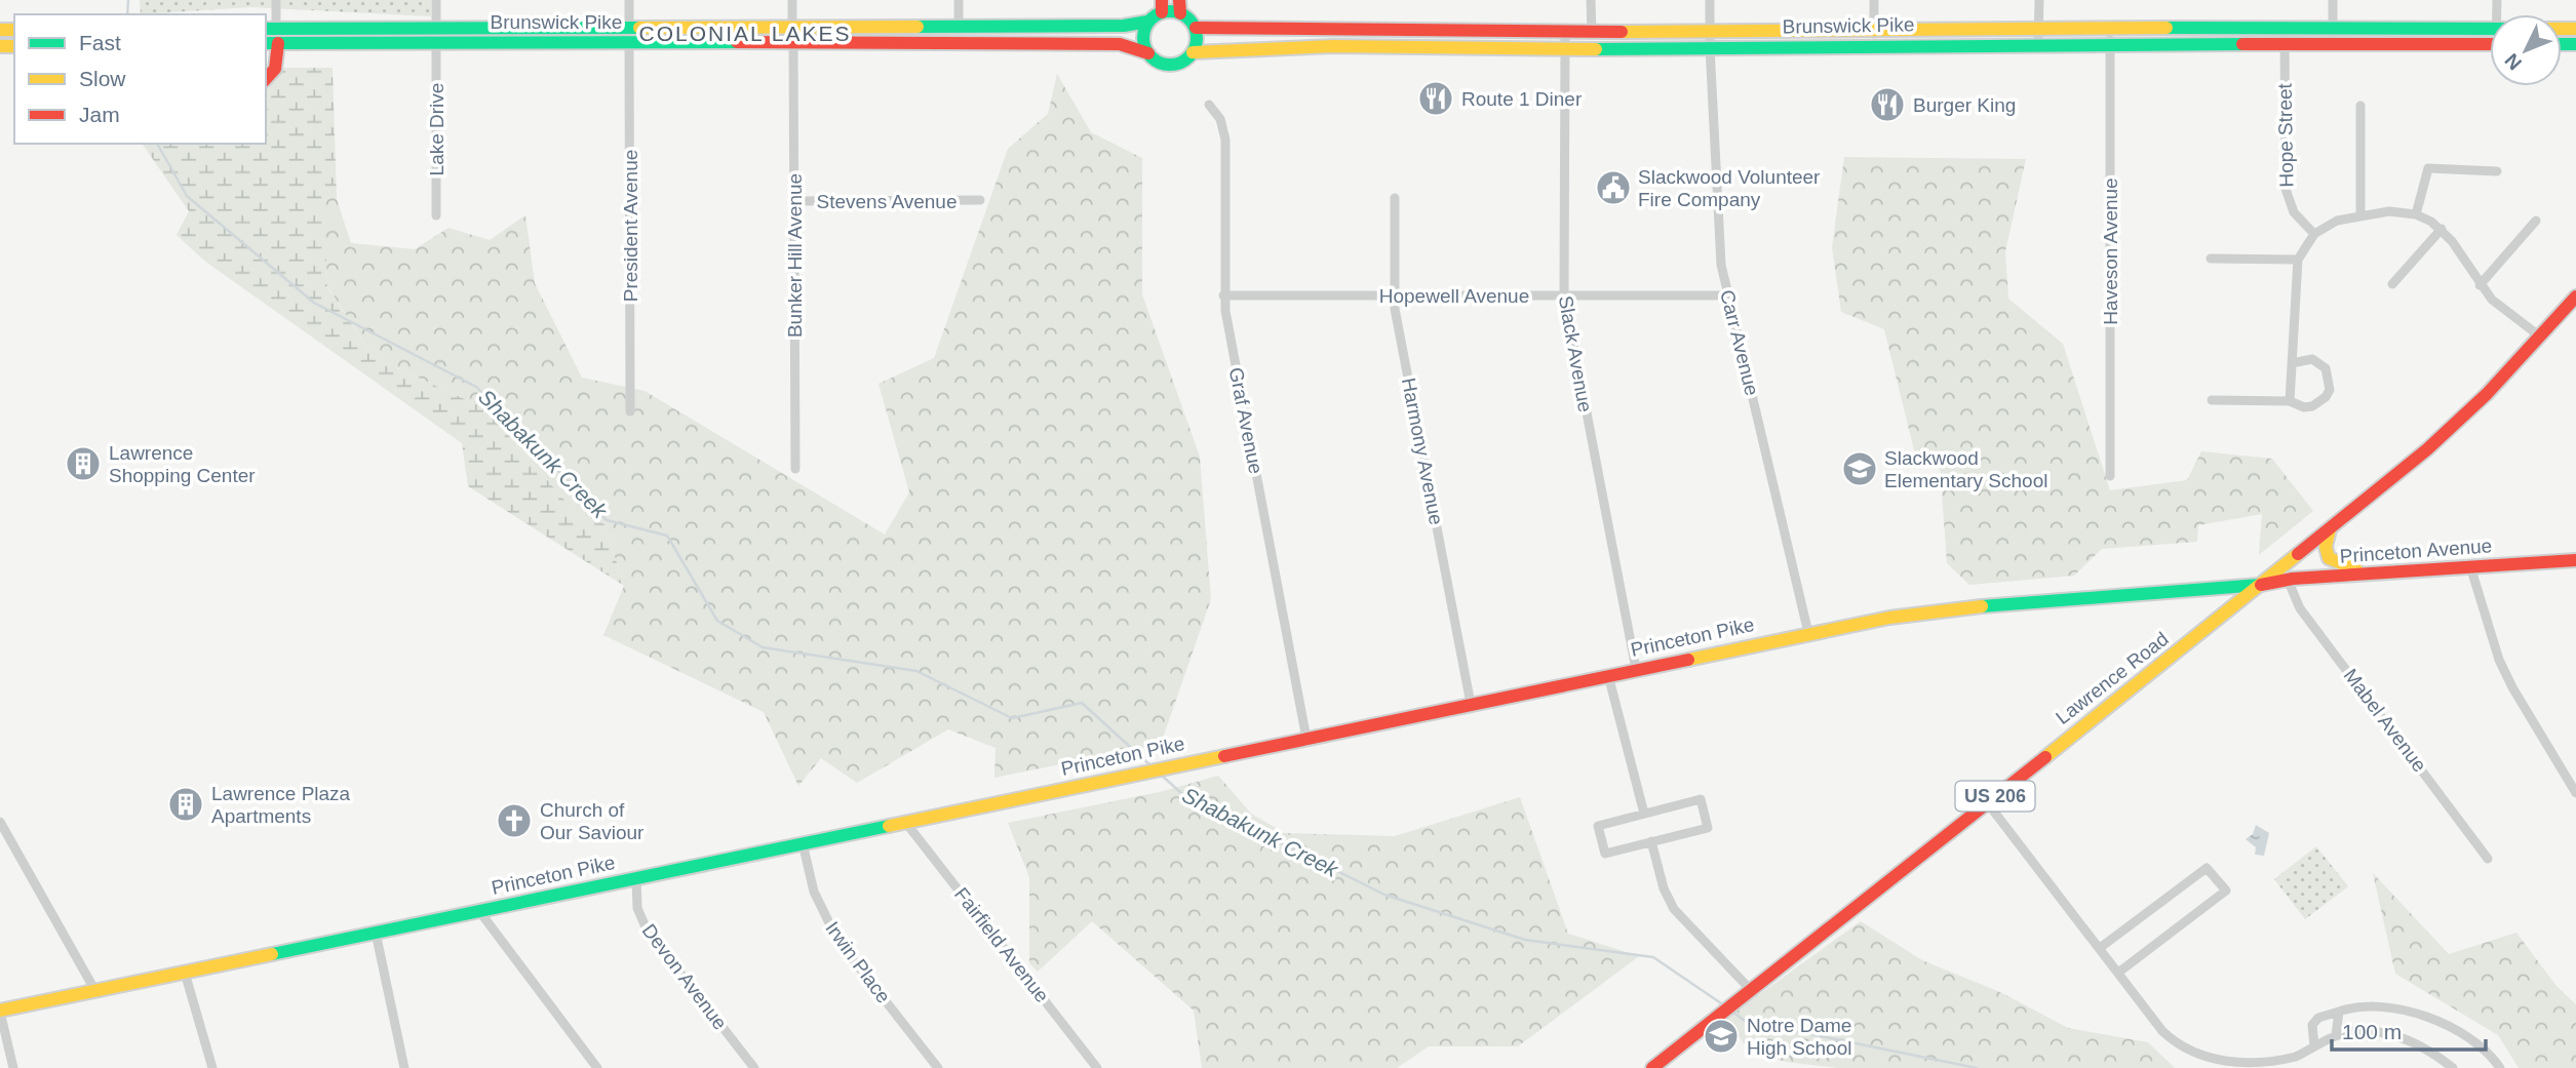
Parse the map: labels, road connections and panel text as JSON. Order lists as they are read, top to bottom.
{
  "streets": {
    "main road": [
      "Brunswick Pike",
      "Princeton Avenue",
      "Princeton Pike",
      "Lawrence Road",
      "US 206"
    ],
    "street": [
      "Lake Drive",
      "Hope Street",
      "Stevens Avenue",
      "President Avenue",
      "Haveson Avenue",
      "Bunker Hill Avenue",
      "Hopewell Avenue",
      "Carr Avenue",
      "Slack Avenue",
      "Graf Avenue",
      "Harmony Avenue",
      "Mabel Avenue",
      "Fairfield Avenue",
      "Irwin Place",
      "Devon Avenue"
    ]
  },
  "crossings": [
    ["Brunswick Pike", "Lake Drive"],
    ["Brunswick Pike", "Hope Street"],
    ["Brunswick Pike", "President Avenue"],
    ["Brunswick Pike", "Haveson Avenue"],
    ["Brunswick Pike", "Bunker Hill Avenue"],
    ["Brunswick Pike", "Carr Avenue"],
    ["Brunswick Pike", "Slack Avenue"],
    ["Stevens Avenue", "Bunker Hill Avenue"],
    ["Hopewell Avenue", "Carr Avenue"],
    ["Hopewell Avenue", "Slack Avenue"],
    ["Hopewell Avenue", "Graf Avenue"],
    ["Hopewell Avenue", "Harmony Avenue"],
    ["Carr Avenue", "Princeton Pike"],
    ["Slack Avenue", "Princeton Pike"],
    ["Graf Avenue", "Princeton Pike"],
    ["Harmony Avenue", "Princeton Pike"],
    ["Princeton Avenue", "Princeton Pike"],
    ["Princeton Avenue", "Lawrence Road"],
    ["Princeton Avenue", "Mabel Avenue"],
    ["Princeton Pike", "Lawrence Road"],
    ["Princeton Pike", "Fairfield Avenue"],
    ["Princeton Pike", "Irwin Place"],
    ["Princeton Pike", "Devon Avenue"]
  ],
  "districts": ["COLONIAL LAKES"],
  "water": ["Shabakunk Creek"],
  "places": {
    "restaurant": ["Route 1 Diner", "Burger King"],
    "public building": ["Slackwood Volunteer Fire Company"],
    "building": ["Lawrence Shopping Center", "Lawrence Plaza Apartments"],
    "school or university": ["Slackwood Elementary School", "Notre Dame High School"],
    "church": ["Church of Our Saviour"]
  },
  "legend": ["Fast", "Slow", "Jam"],
  "scale_bar": "100 m",
  "north": "bottom left"
}
